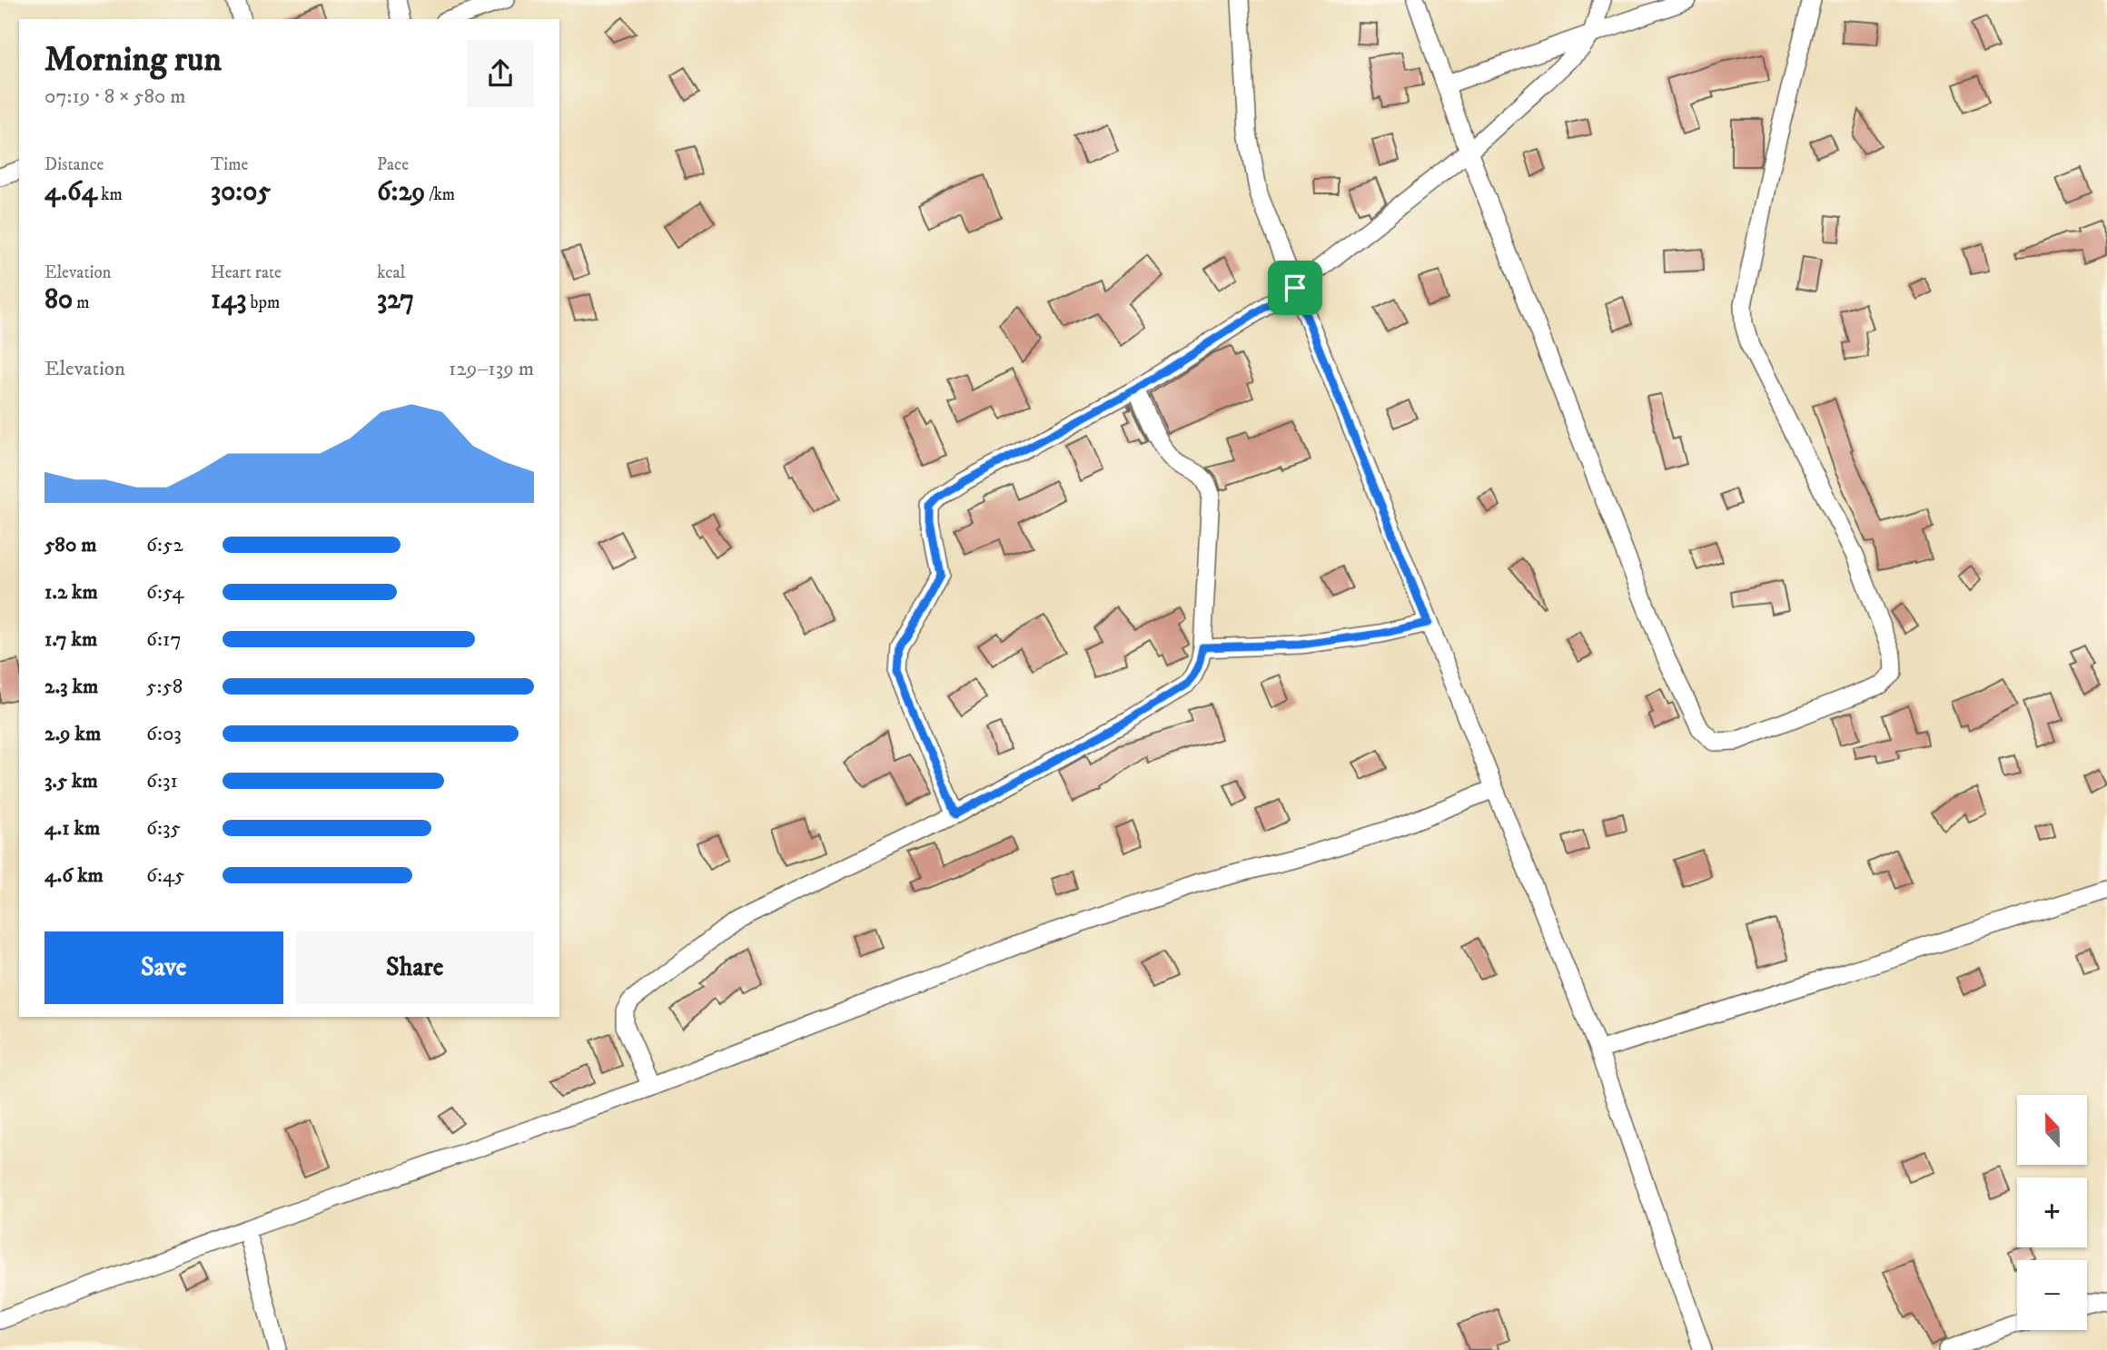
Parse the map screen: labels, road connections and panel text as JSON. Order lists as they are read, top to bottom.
{
  "north": "top",
  "page": {
    "heading": ["Morning run", "07:19 · 8 × 580 m"],
    "stats": [
      ["Distance", "4.64 km"],
      ["Time", "30:05"],
      ["Pace", "6:29 /km"],
      ["Elevation", "80 m"],
      ["Heart rate", "143 bpm"],
      ["kcal", "327"]
    ],
    "chart": ["Elevation", "129–139 m"],
    "list": [
      {
        "name": "580 m",
        "note": "6:52"
      },
      {
        "name": "1.2 km",
        "note": "6:54"
      },
      {
        "name": "1.7 km",
        "note": "6:17"
      },
      {
        "name": "2.3 km",
        "note": "5:58"
      },
      {
        "name": "2.9 km",
        "note": "6:03"
      },
      {
        "name": "3.5 km",
        "note": "6:31"
      },
      {
        "name": "4.1 km",
        "note": "6:35"
      },
      {
        "name": "4.6 km",
        "note": "6:45"
      }
    ],
    "buttons": ["Save", "Share"],
    "map_buttons": ["+", "−"]
  }
}
